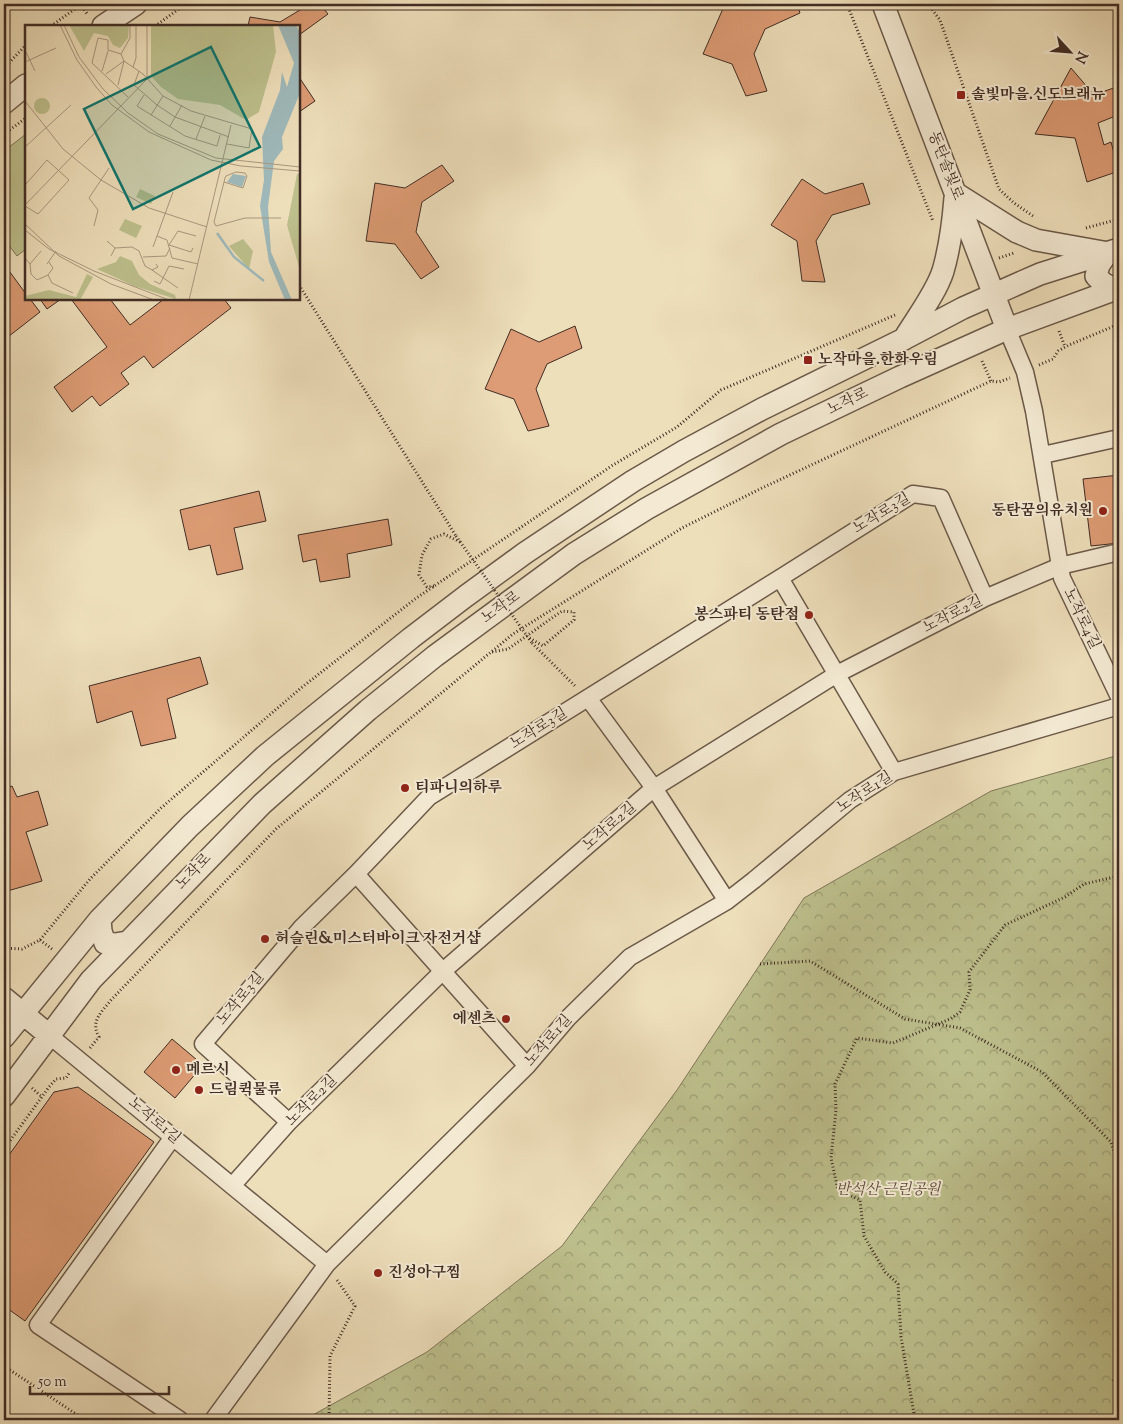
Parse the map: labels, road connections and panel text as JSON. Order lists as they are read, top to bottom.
{
  "streets": {
    "street": [
      "동탄솔빛로",
      "노작로",
      "노작로3길",
      "노작로2길",
      "노작로4길",
      "노작로1길"
    ]
  },
  "crossings": [
    ["동탄솔빛로", "노작로"],
    ["동탄솔빛로", "노작로4길"],
    ["노작로", "노작로4길"],
    ["노작로", "노작로1길"],
    ["노작로3길", "노작로2길"],
    ["노작로2길", "노작로4길"],
    ["노작로2길", "노작로1길"]
  ],
  "parks": ["반석산 근린공원"],
  "places": {
    "transit": ["솔빛마을.신도브래뉴", "노작마을.한화우림"],
    "other": [
      "동탄꿈의유치원",
      "봉스파티 동탄점",
      "티파니의하루",
      "허슬린&미스터바이크 자전거샵",
      "에센츠",
      "메르시",
      "드림퀵물류",
      "진성아구찜"
    ]
  },
  "scale_bar": "50 m",
  "north": "bottom right"
}
